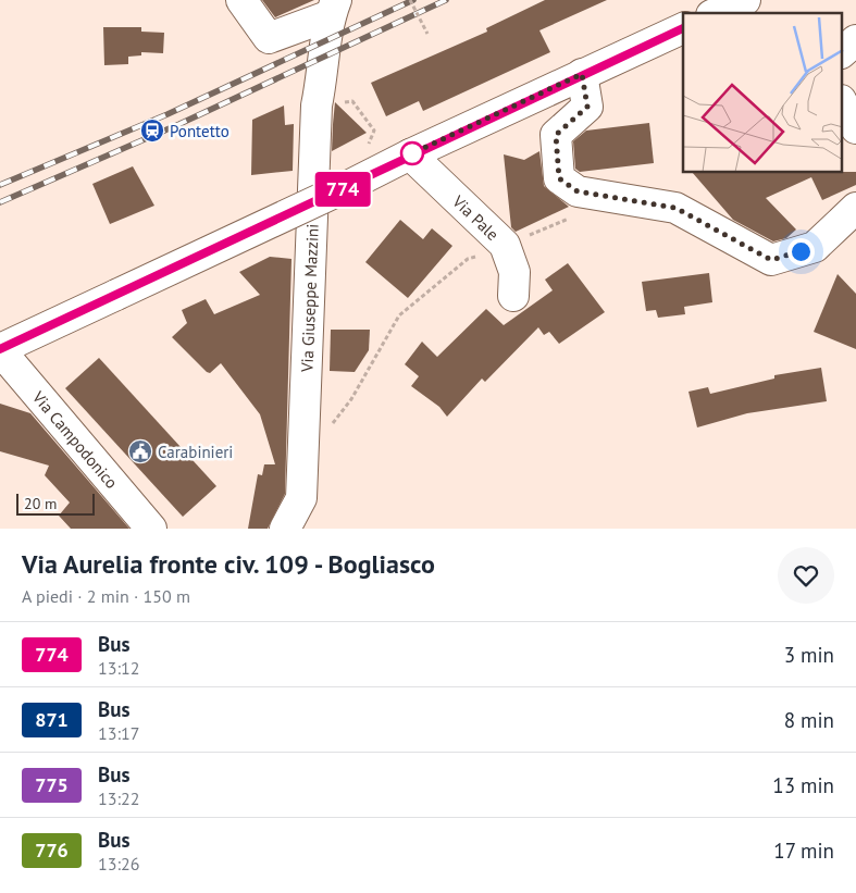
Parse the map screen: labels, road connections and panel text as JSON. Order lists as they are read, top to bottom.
{
  "streets": {
    "street": ["Via Pale", "Via Giuseppe Mazzini", "Via Campodonico"]
  },
  "places": {
    "station": ["Pontetto"],
    "public building": ["Carabinieri"]
  },
  "lines": ["bus line 774"],
  "scale_bar": "20 m",
  "page": {
    "on_map": "774",
    "scale": "20 m",
    "heading": ["Via Aurelia fronte civ. 109 - Bogliasco", "A piedi · 2 min · 150 m"],
    "list": [
      {
        "mark": "774",
        "name": "Bus",
        "note": "13:12",
        "value": "3 min"
      },
      {
        "mark": "871",
        "name": "Bus",
        "note": "13:17",
        "value": "8 min"
      },
      {
        "mark": "775",
        "name": "Bus",
        "note": "13:22",
        "value": "13 min"
      },
      {
        "mark": "776",
        "name": "Bus",
        "note": "13:26",
        "value": "17 min"
      }
    ]
  }
}
